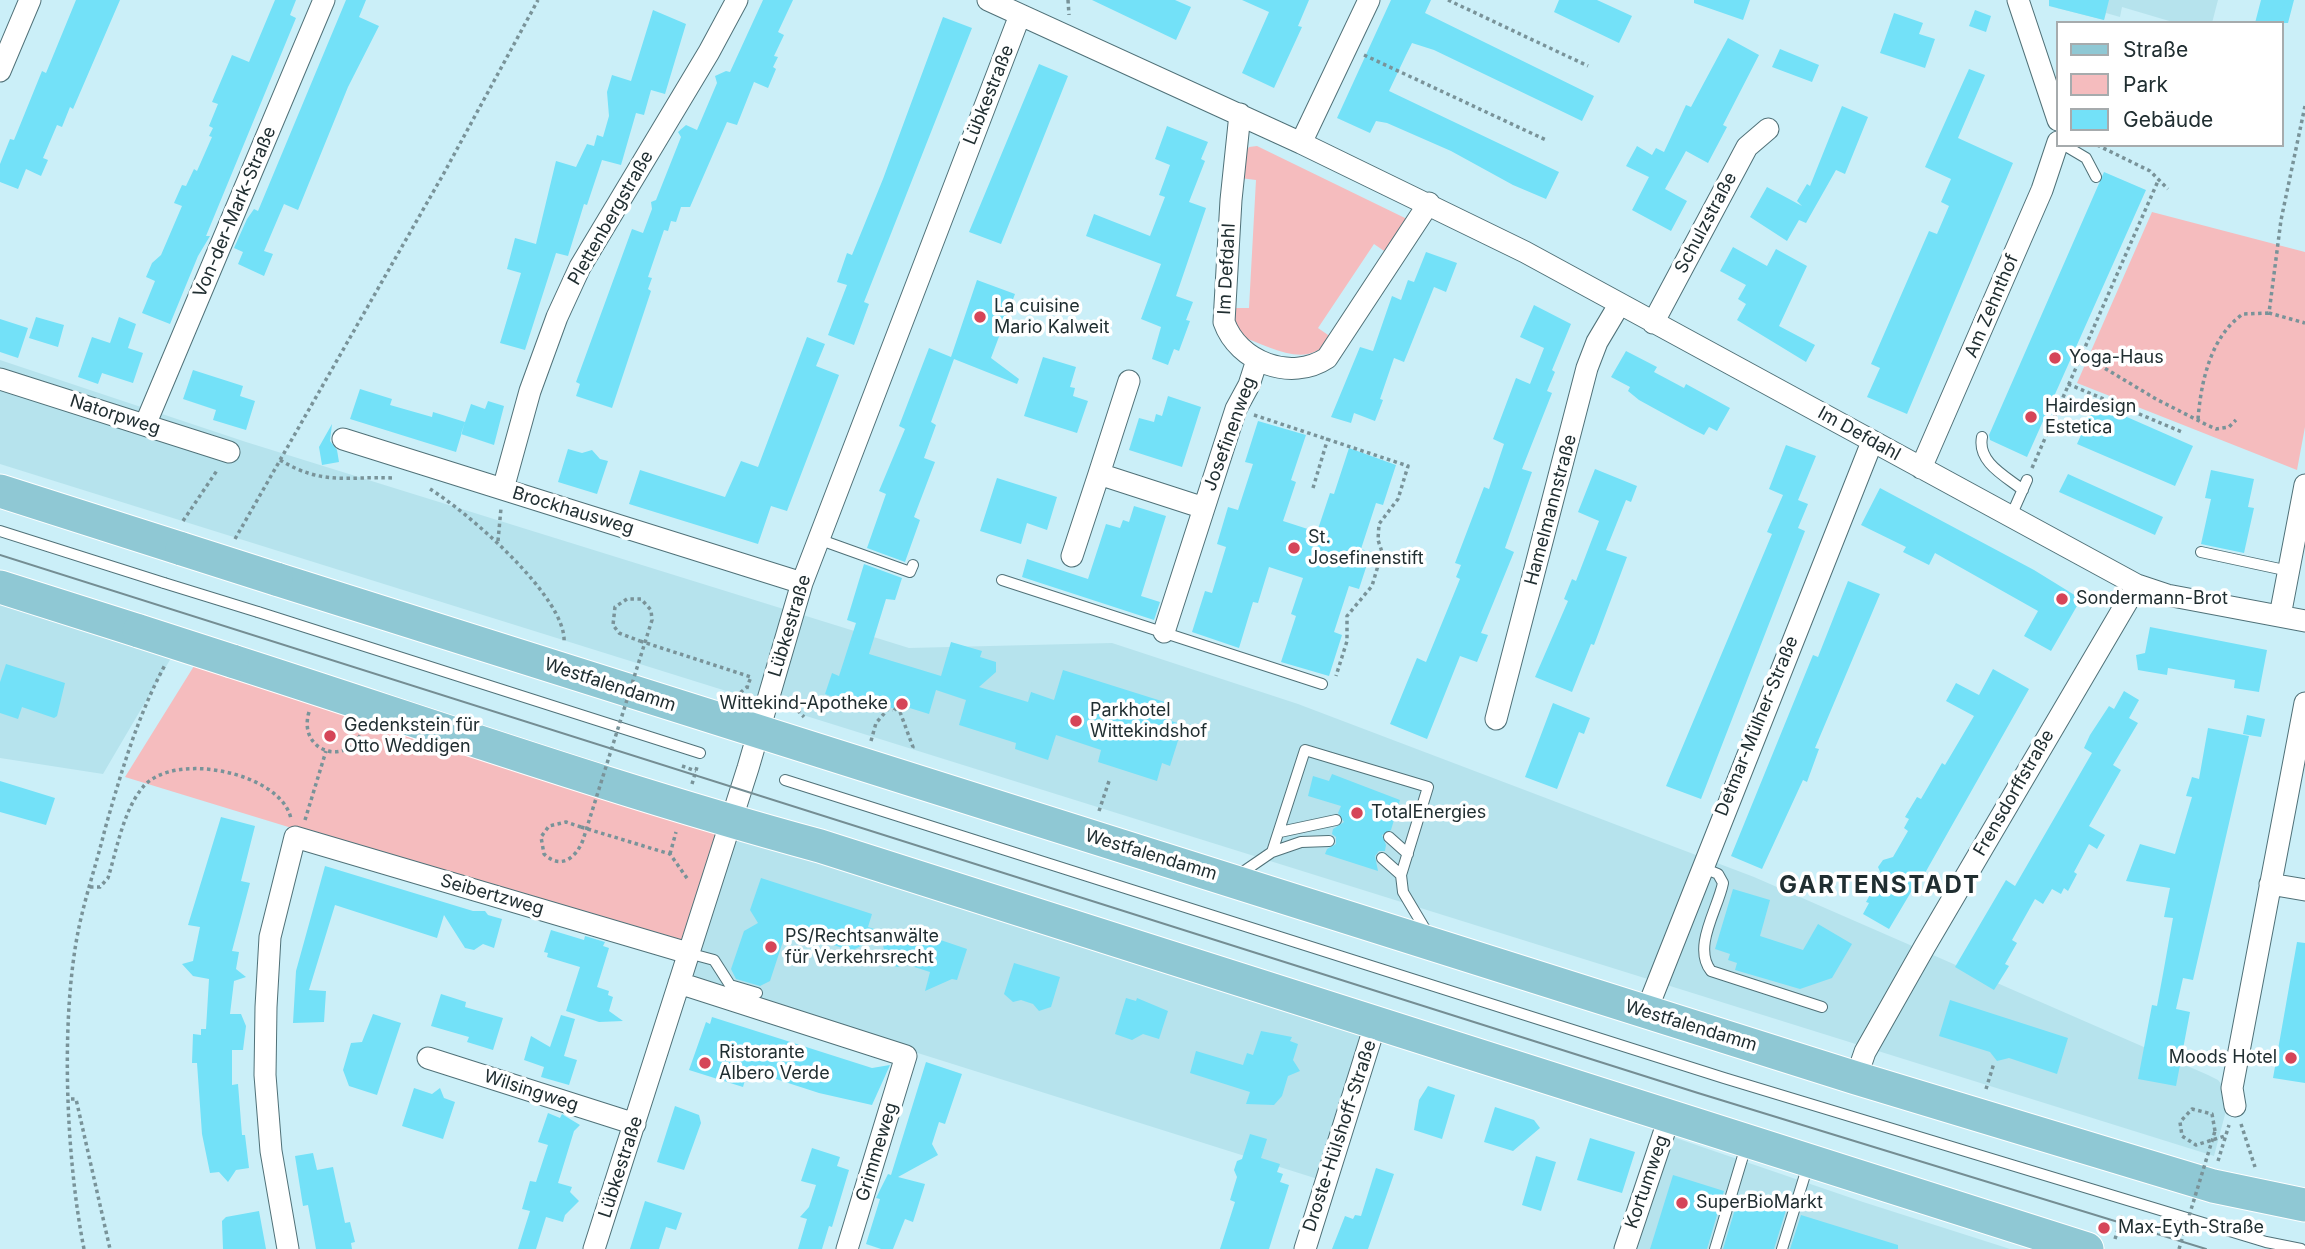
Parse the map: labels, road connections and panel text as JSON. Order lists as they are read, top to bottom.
{
  "streets": {
    "main road": ["Westfalendamm"],
    "street": [
      "Lübkestraße",
      "Von-der-Mark-Straße",
      "Plettenbergstraße",
      "Schulzstraße",
      "Im Defdahl",
      "Am Zehnthof",
      "Natorpweg",
      "Josefinenweg",
      "Hamelmannstraße",
      "Brockhausweg",
      "Detmar-Mülher-Straße",
      "Frensdorffstraße",
      "Seibertzweg",
      "Wilsingweg",
      "Droste-Hülshoff-Straße",
      "Grimmeweg",
      "Kortumweg"
    ]
  },
  "crossings": [
    ["Lübkestraße", "Im Defdahl"],
    ["Lübkestraße", "Brockhausweg"],
    ["Lübkestraße", "Westfalendamm"],
    ["Lübkestraße", "Seibertzweg"],
    ["Lübkestraße", "Wilsingweg"],
    ["Lübkestraße", "Grimmeweg"],
    ["Von-der-Mark-Straße", "Natorpweg"],
    ["Plettenbergstraße", "Brockhausweg"],
    ["Schulzstraße", "Im Defdahl"],
    ["Im Defdahl", "Am Zehnthof"],
    ["Im Defdahl", "Josefinenweg"],
    ["Im Defdahl", "Hamelmannstraße"],
    ["Im Defdahl", "Detmar-Mülher-Straße"],
    ["Im Defdahl", "Frensdorffstraße"],
    ["Westfalendamm", "Detmar-Mülher-Straße"],
    ["Westfalendamm", "Frensdorffstraße"]
  ],
  "districts": ["GARTENSTADT"],
  "places": [
    "La cuisine Mario Kalweit",
    "Yoga-Haus",
    "Hairdesign Estetica",
    "St. Josefinenstift",
    "Sondermann-Brot",
    "Wittekind-Apotheke",
    "Parkhotel Wittekindshof",
    "Gedenkstein für Otto Weddigen",
    "TotalEnergies",
    "PS/Rechtsanwälte für Verkehrsrecht",
    "Moods Hotel",
    "Ristorante Albero Verde",
    "SuperBioMarkt",
    "Max-Eyth-Straße"
  ],
  "legend": ["Straße", "Park", "Gebäude"]
}
